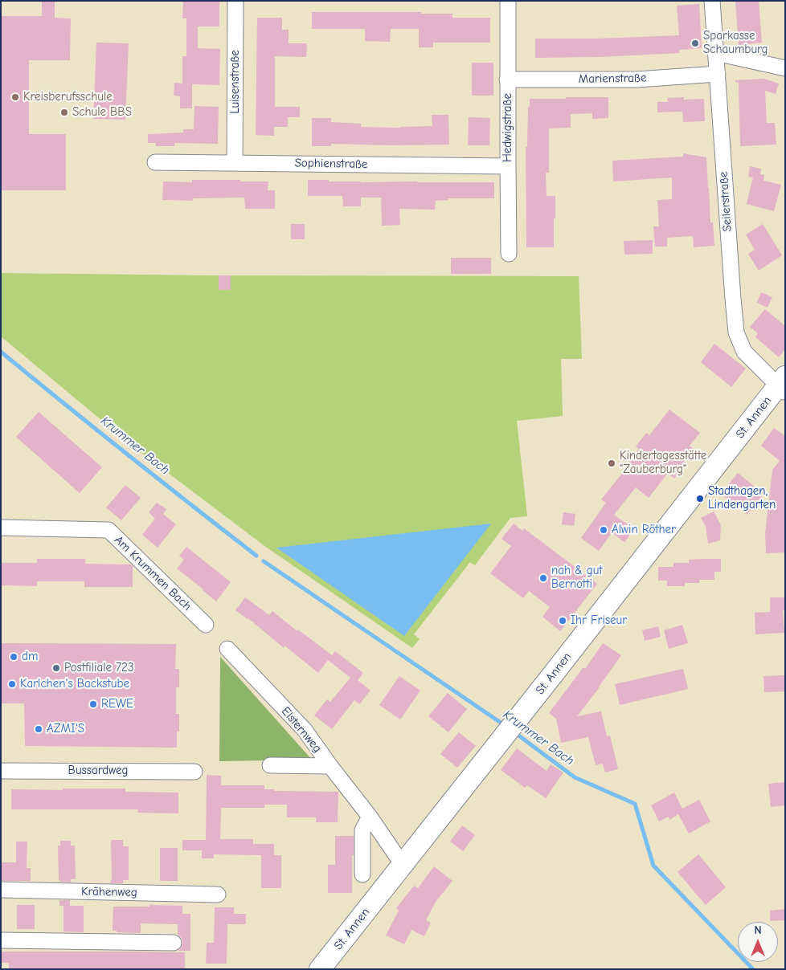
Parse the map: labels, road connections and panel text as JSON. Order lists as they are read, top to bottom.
{
  "streets": {
    "main road": ["St. Annen"],
    "street": [
      "Marienstraße",
      "Luisenstraße",
      "Hedwigstraße",
      "Sophienstraße",
      "Seilerstraße",
      "Am Krummen Bach",
      "Elsternweg",
      "Bussardweg",
      "Krähenweg"
    ]
  },
  "crossings": [
    ["Marienstraße", "Hedwigstraße"],
    ["Marienstraße", "Seilerstraße"],
    ["Luisenstraße", "Sophienstraße"],
    ["Hedwigstraße", "Sophienstraße"],
    ["Seilerstraße", "St. Annen"],
    ["St. Annen", "Elsternweg"]
  ],
  "water": ["Krummer Bach"],
  "places": [
    "Sparkasse Schaumburg",
    "Kreisberufsschule",
    "Schule BBS",
    "Kindertagesstätte \"Zauberburg\"",
    "Stadthagen, Lindengarten",
    "Alwin Röther",
    "nah & gut Bernotti",
    "Ihr Friseur",
    "dm",
    "Postfiliale 723",
    "Karlchen's Backstube",
    "REWE",
    "AZMI'S"
  ],
  "north": "top"
}
